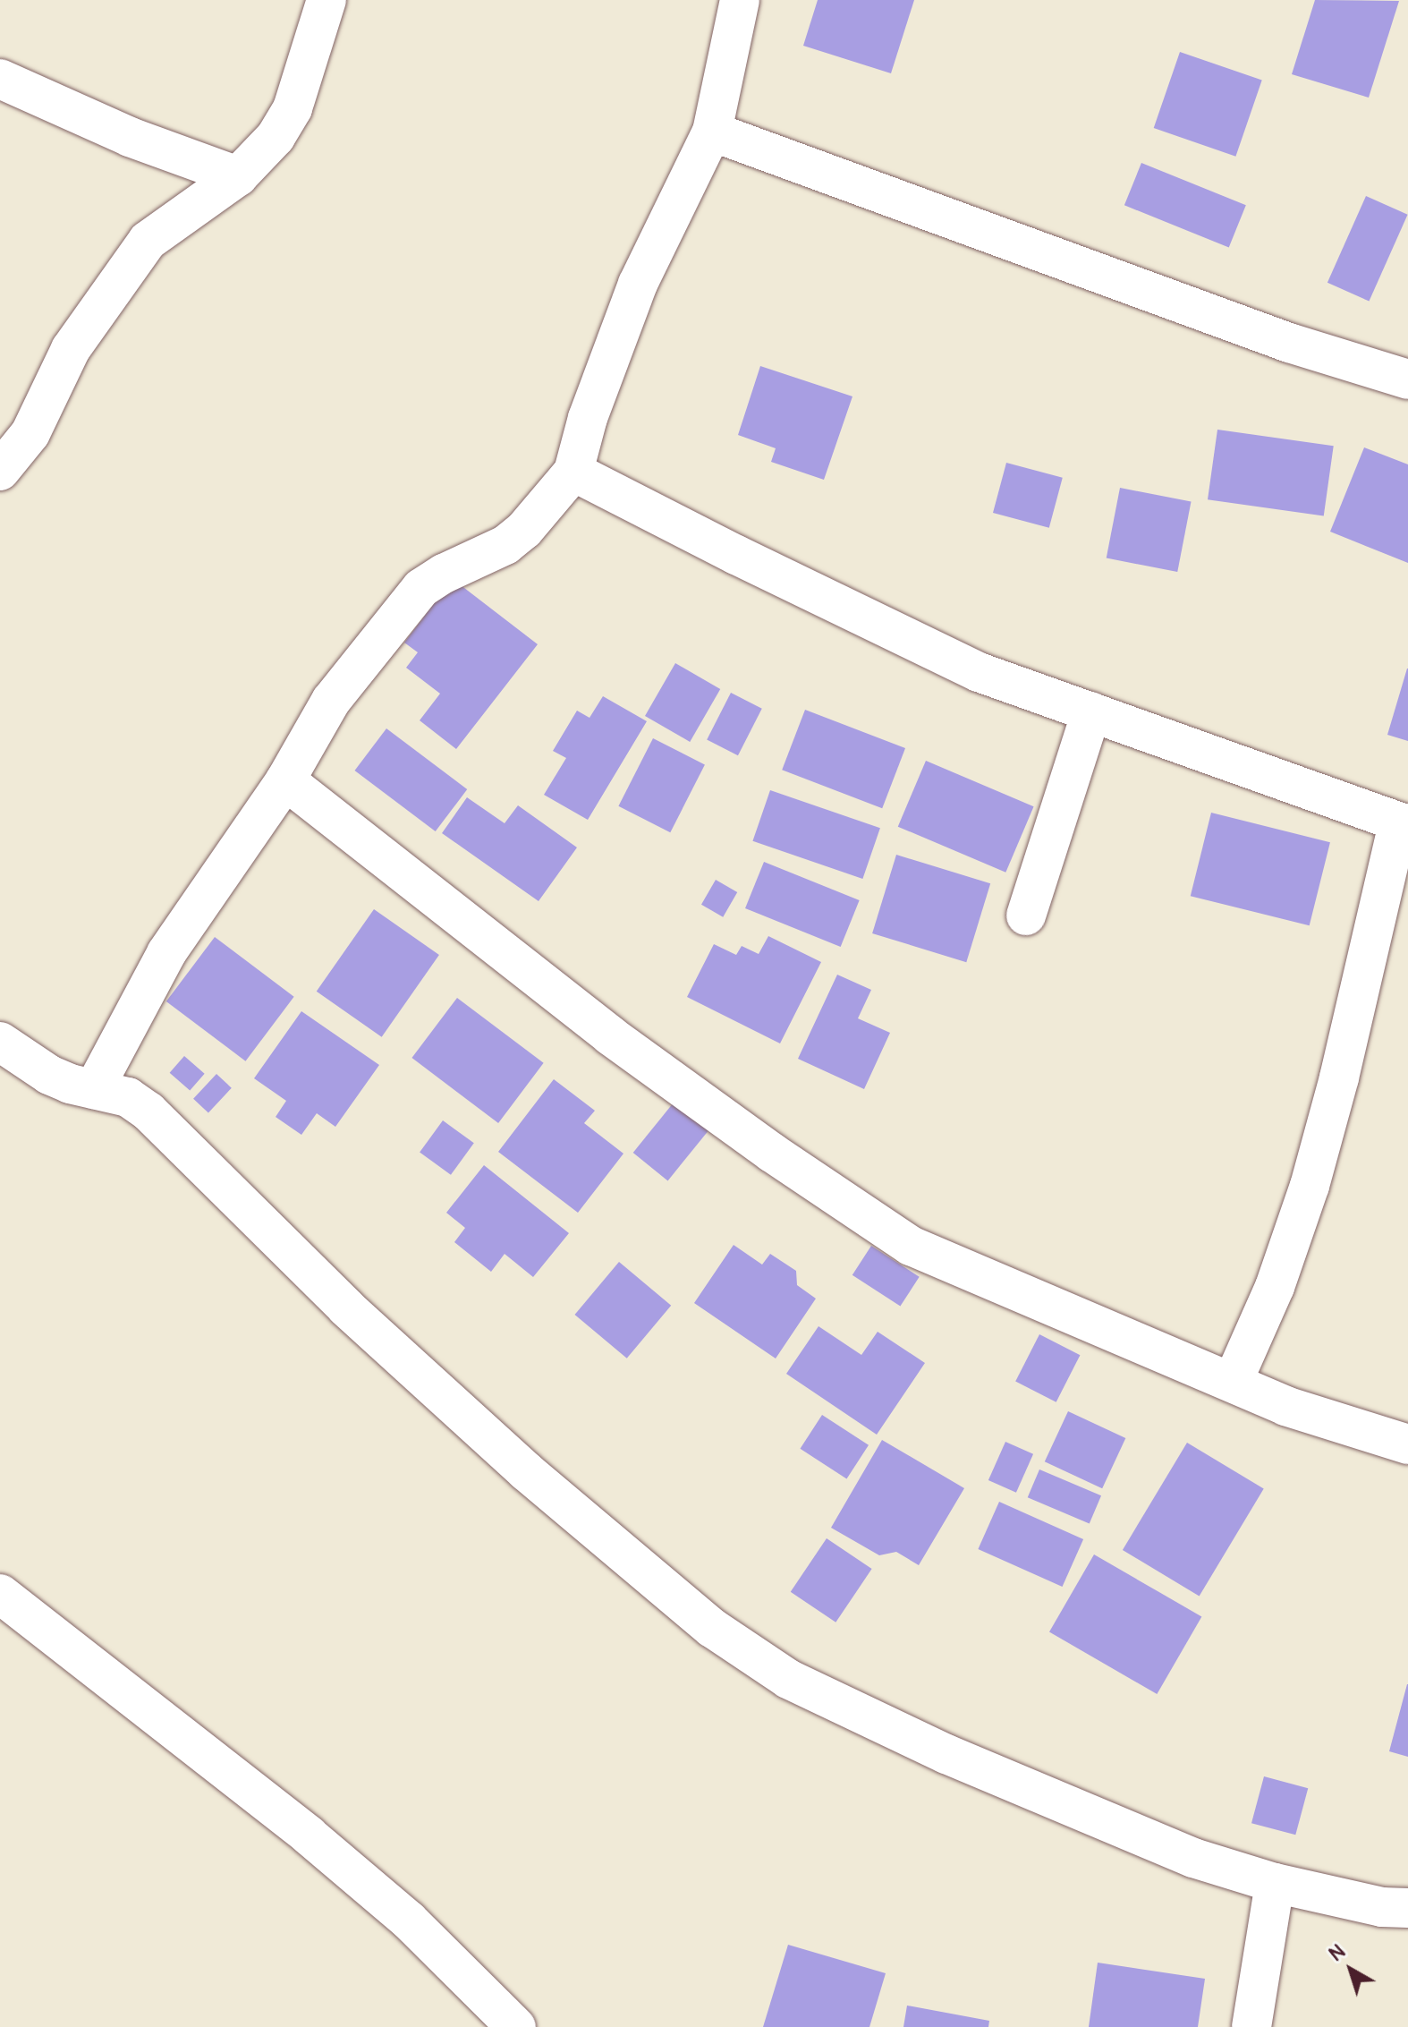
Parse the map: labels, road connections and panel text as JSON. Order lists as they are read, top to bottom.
{
  "north": "top left"
}
